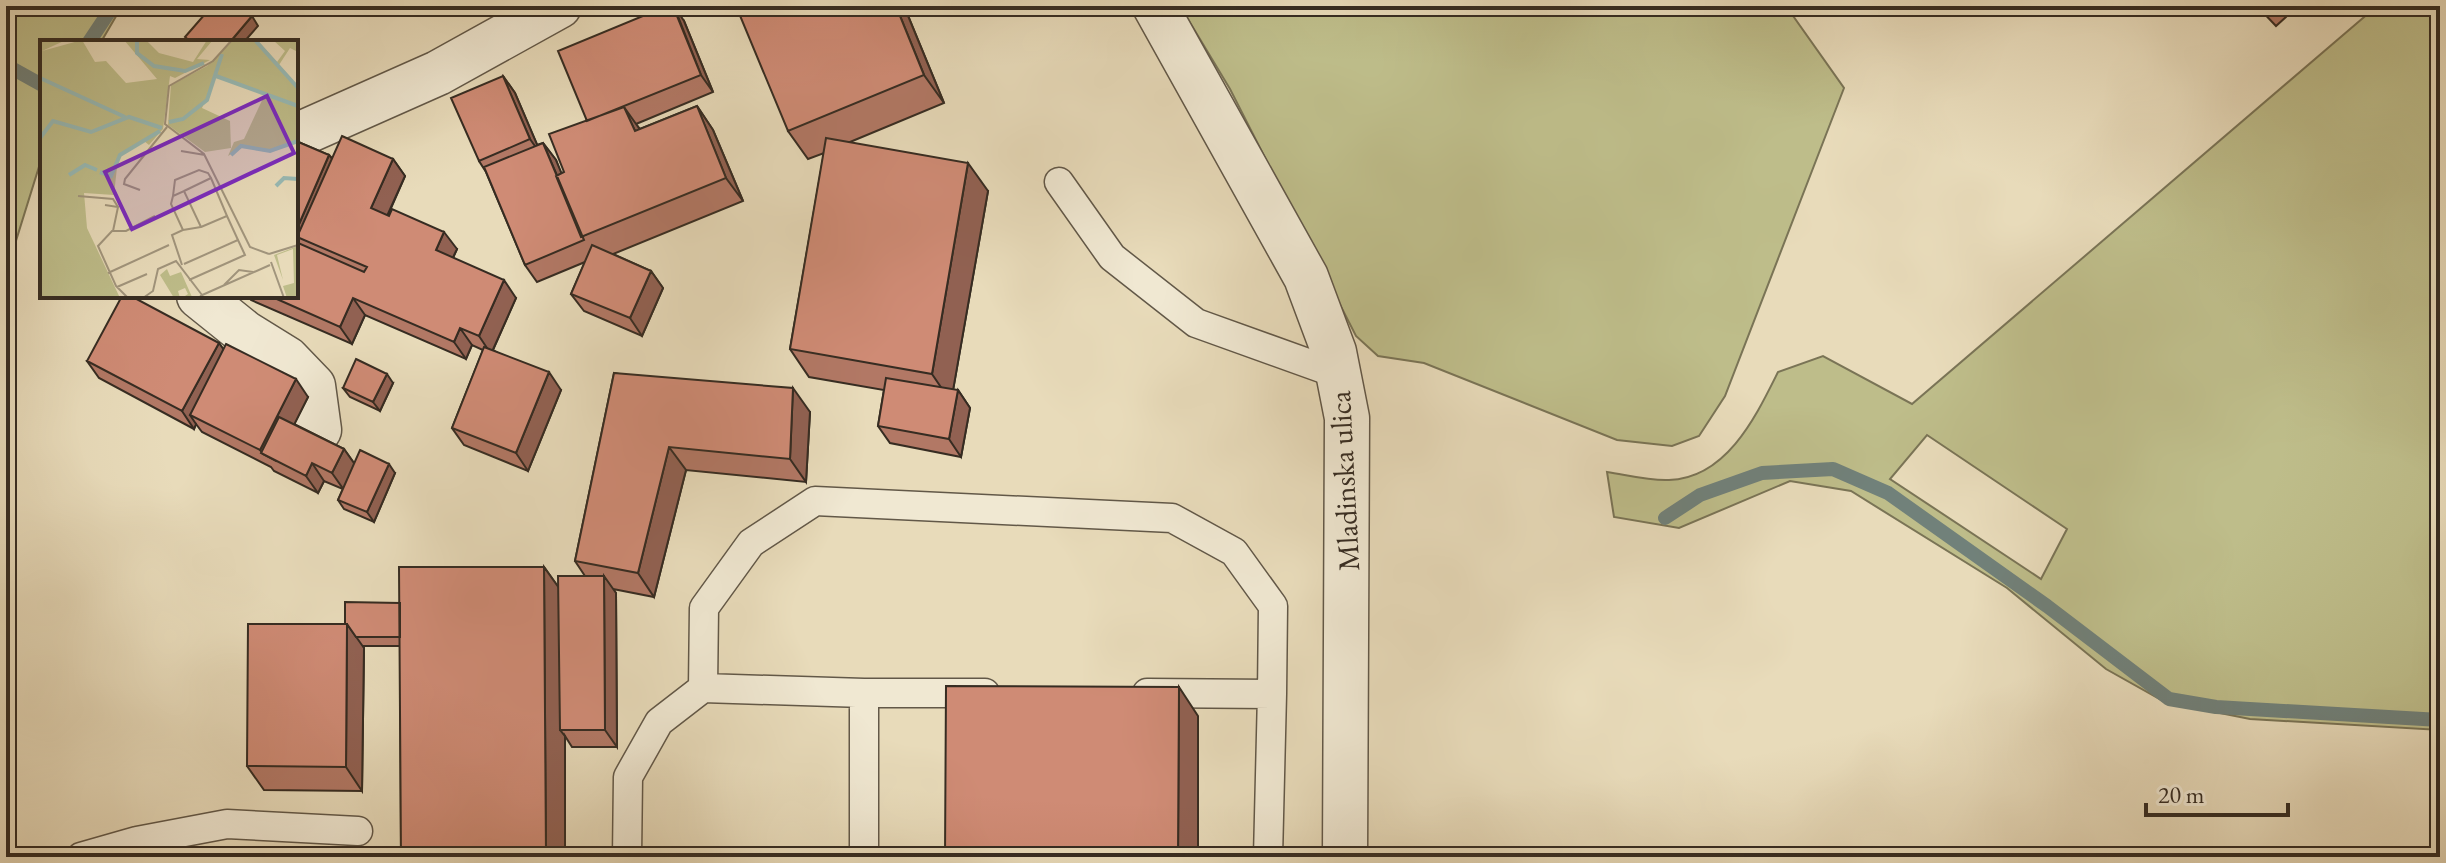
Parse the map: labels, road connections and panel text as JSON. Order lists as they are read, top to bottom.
{
  "streets": {
    "street": ["Mladinska ulica"]
  },
  "scale_bar": "20 m"
}
